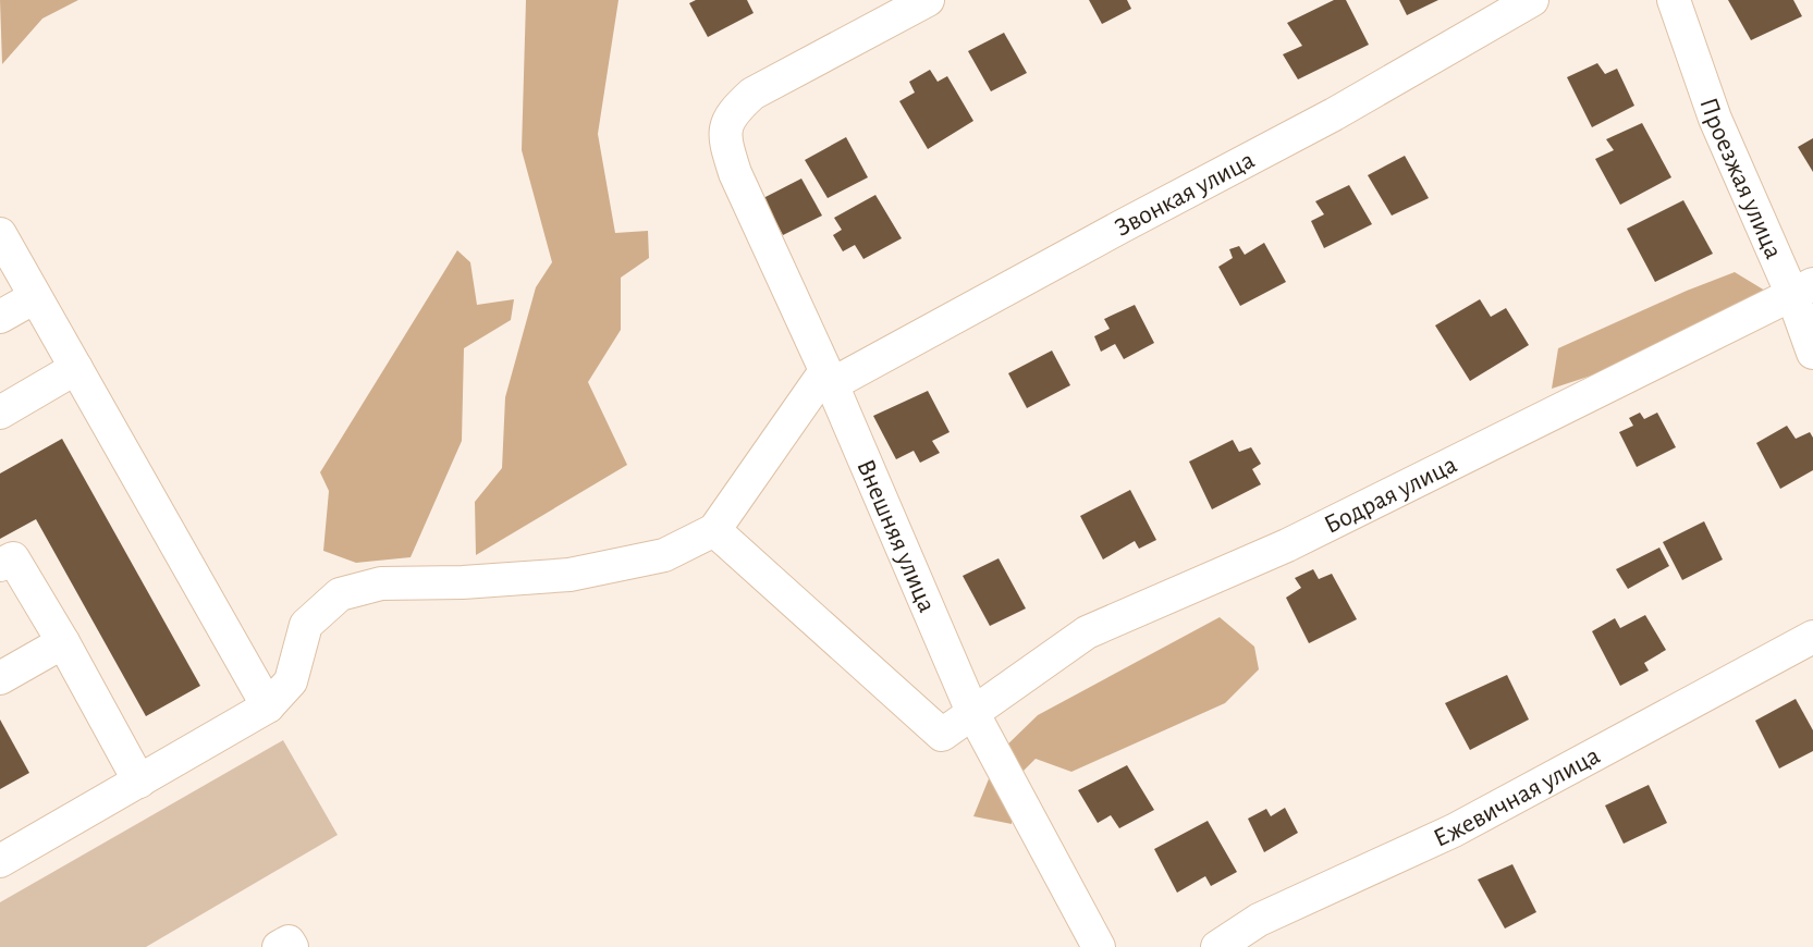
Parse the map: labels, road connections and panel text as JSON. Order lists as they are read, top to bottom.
{
  "streets": {
    "street": [
      "Проезжая улица",
      "Звонкая улица",
      "Бодрая улица",
      "Внешняя улица",
      "Ежевичная улица"
    ]
  },
  "crossings": [
    ["Проезжая улица", "Бодрая улица"],
    ["Звонкая улица", "Внешняя улица"],
    ["Бодрая улица", "Внешняя улица"]
  ]
}
